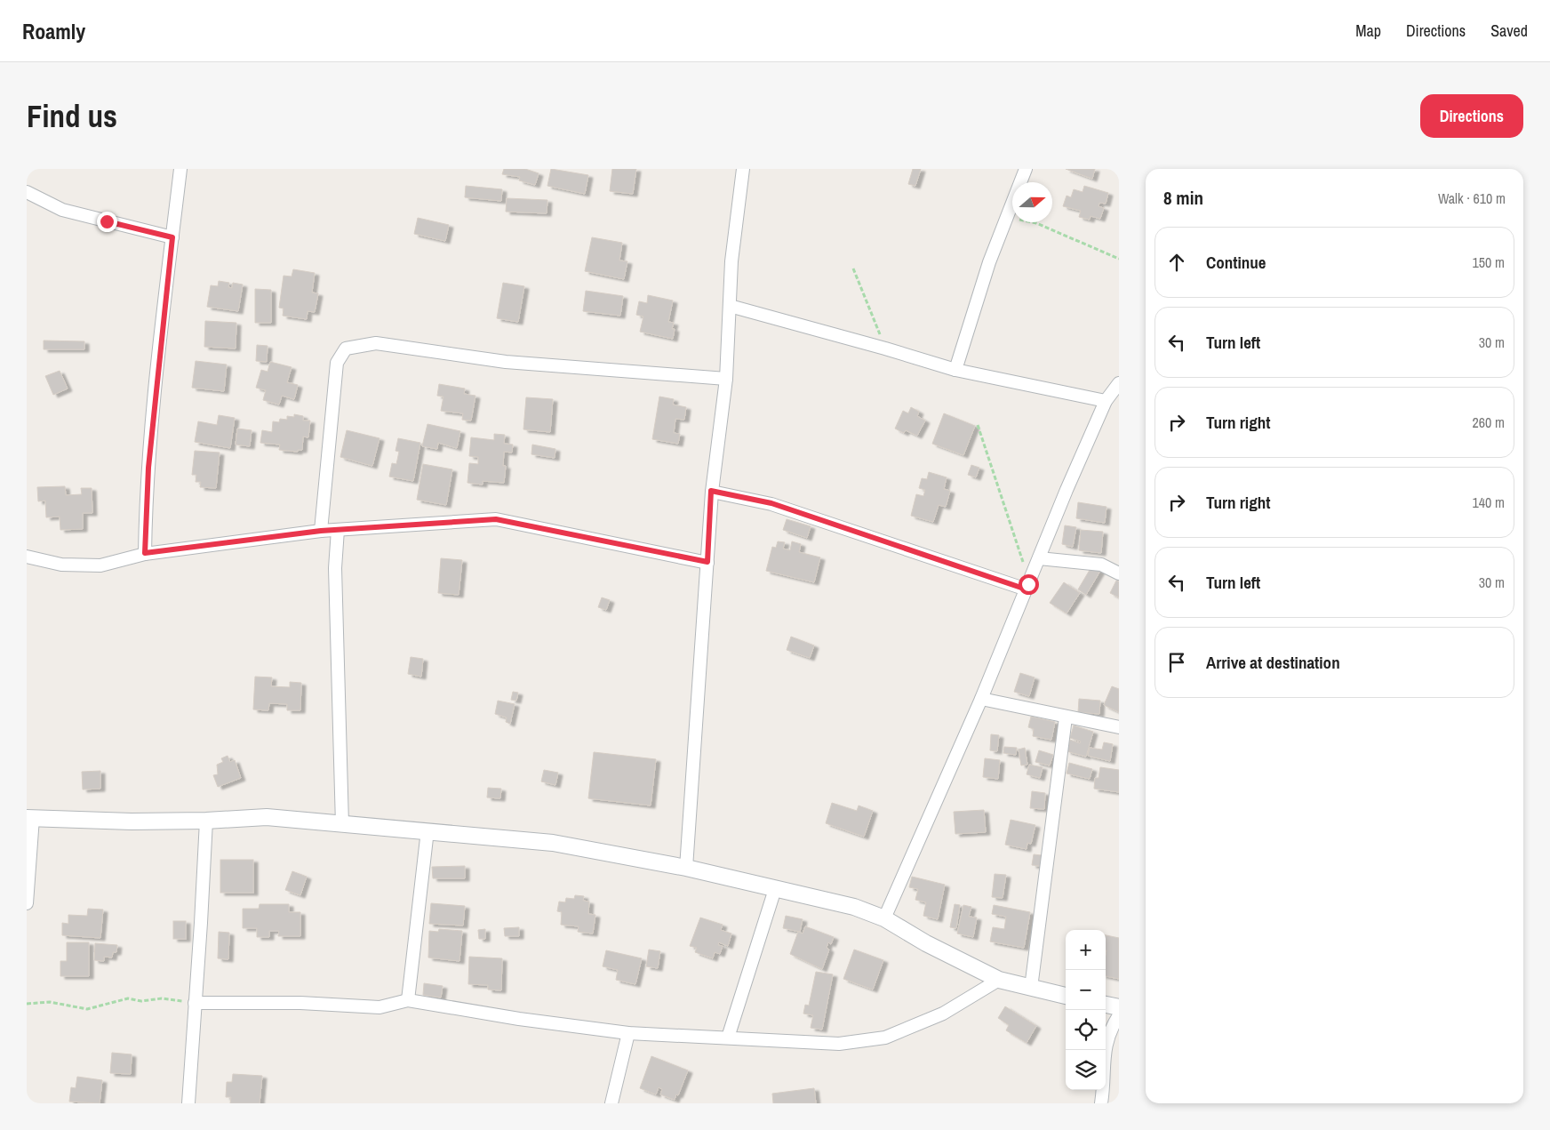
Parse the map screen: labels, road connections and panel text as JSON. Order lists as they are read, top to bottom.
{
  "north": "right",
  "page": {
    "header": "Roamly",
    "nav": ["Map", "Directions", "Saved"],
    "buttons": "Directions",
    "title": "Find us",
    "heading": ["8 min", "Walk · 610 m"],
    "list": [
      ["Continue", "150 m"],
      ["Turn left", "30 m"],
      ["Turn right", "260 m"],
      ["Turn right", "140 m"],
      ["Turn left", "30 m"],
      "Arrive at destination"
    ],
    "map_buttons": ["+", "−"]
  }
}
